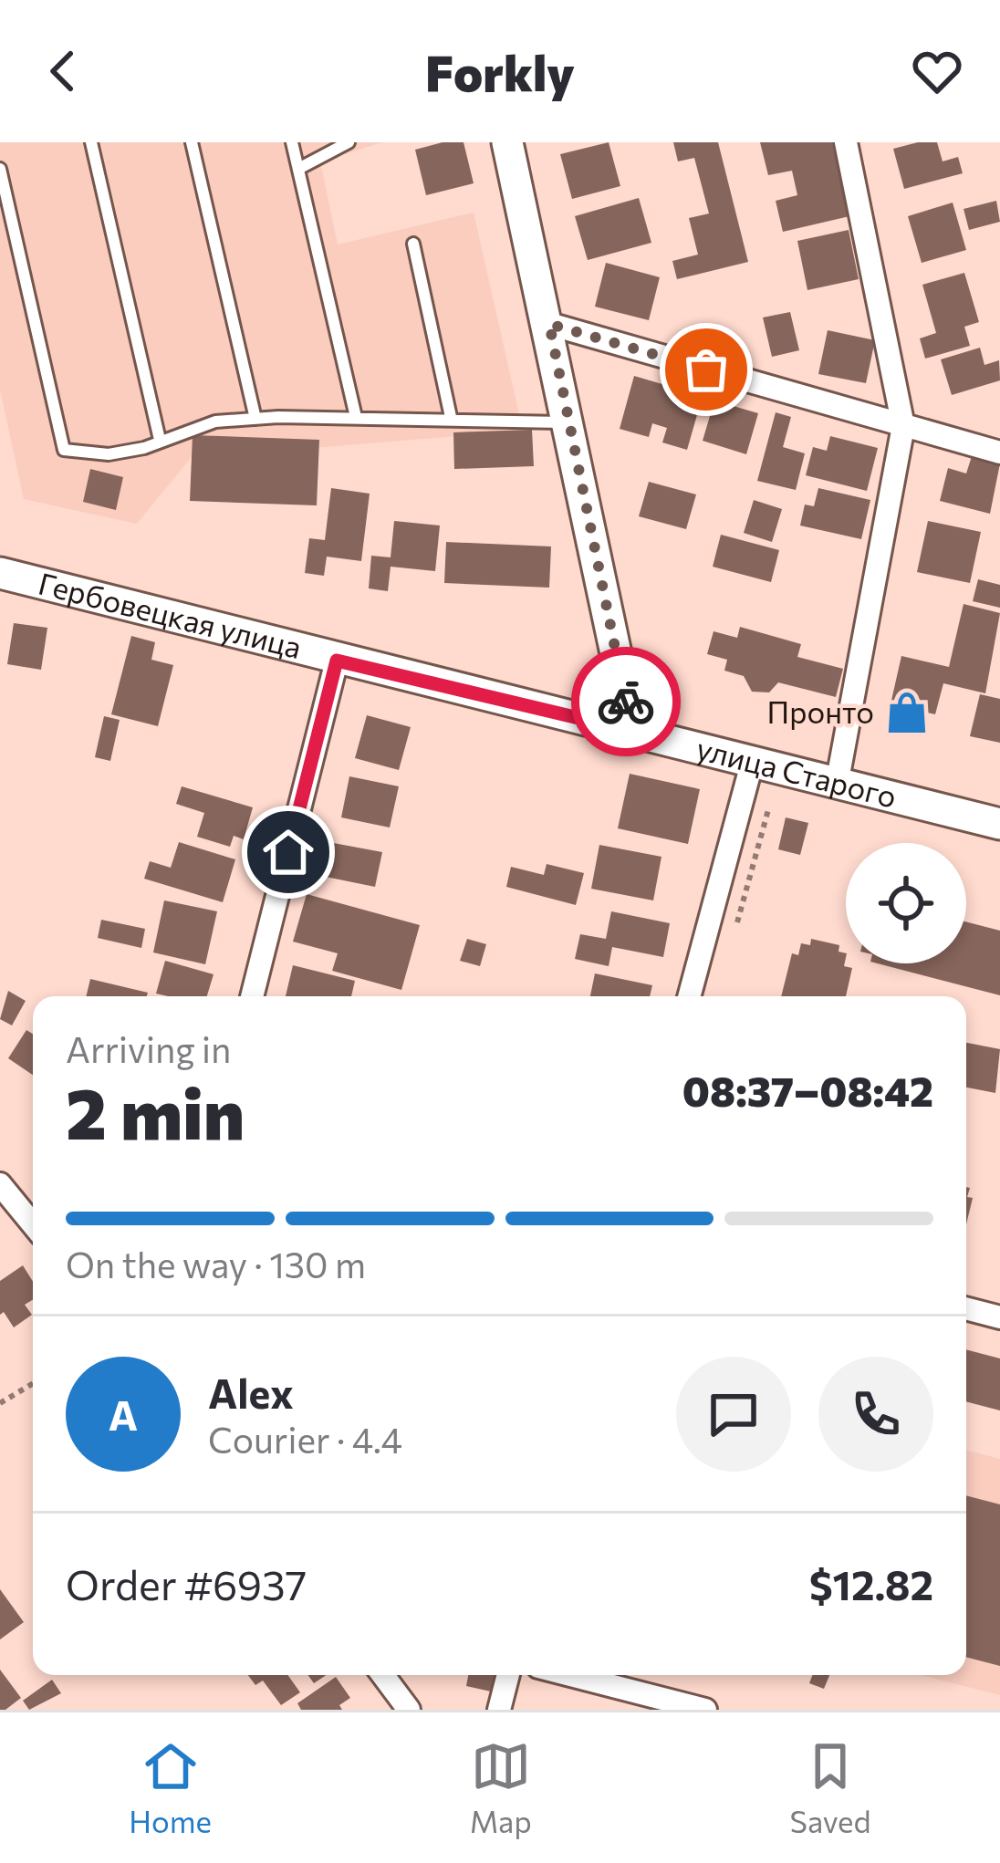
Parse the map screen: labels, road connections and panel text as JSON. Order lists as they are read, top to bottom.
{
  "streets": {
    "street": ["Гербовецкая улица", "улица Старого"]
  },
  "crossings": [
    ["Гербовецкая улица", "улица Старого"]
  ],
  "places": {
    "shop": ["Пронто"]
  },
  "page": {
    "header": "Forkly",
    "heading": ["2 min", "Arriving in", "08:37–08:42"],
    "panel": [
      "Alex",
      "Courier · 4.4",
      "Order #6937",
      "$12.82"
    ],
    "bar": "On the way · 130 m",
    "round": "A",
    "tabs": ["Home", "Map", "Saved"]
  }
}
